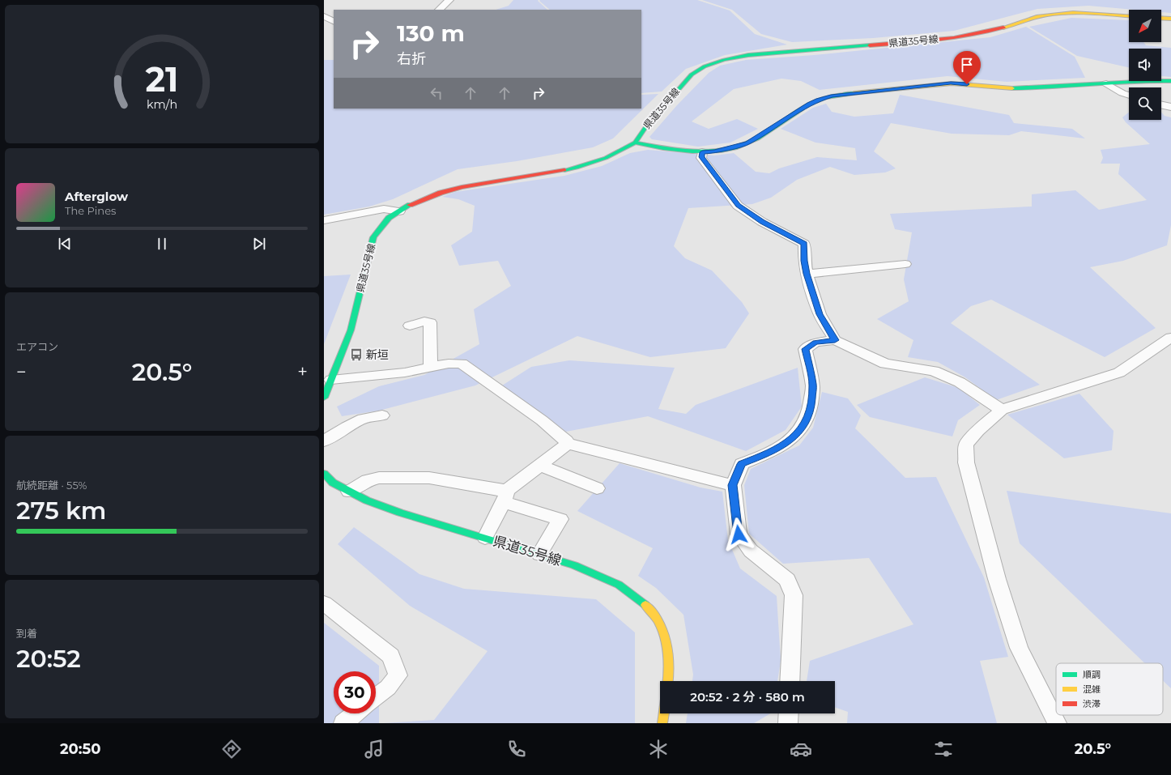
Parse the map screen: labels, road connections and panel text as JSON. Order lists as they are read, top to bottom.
{
  "streets": {
    "main road": ["県道35号線"]
  },
  "places": {
    "bus stop": ["新垣"]
  },
  "legend": ["順調", "混雑", "渋滞"],
  "north": "bottom left",
  "page": {
    "turn": ["130 m", "右折"],
    "song": ["Afterglow", "The Pines"],
    "tile": [
      "エアコン",
      ["航続距離 · 55%", "275 km"],
      ["到着", "20:52"]
    ],
    "heat": ["−", "20.5°", "+"],
    "limit": "30",
    "trip": "20:52 · 2 分 · 580 m",
    "tabs": ["20:50", "20.5°"],
    "gauge": ["21", "km/h"]
  }
}
